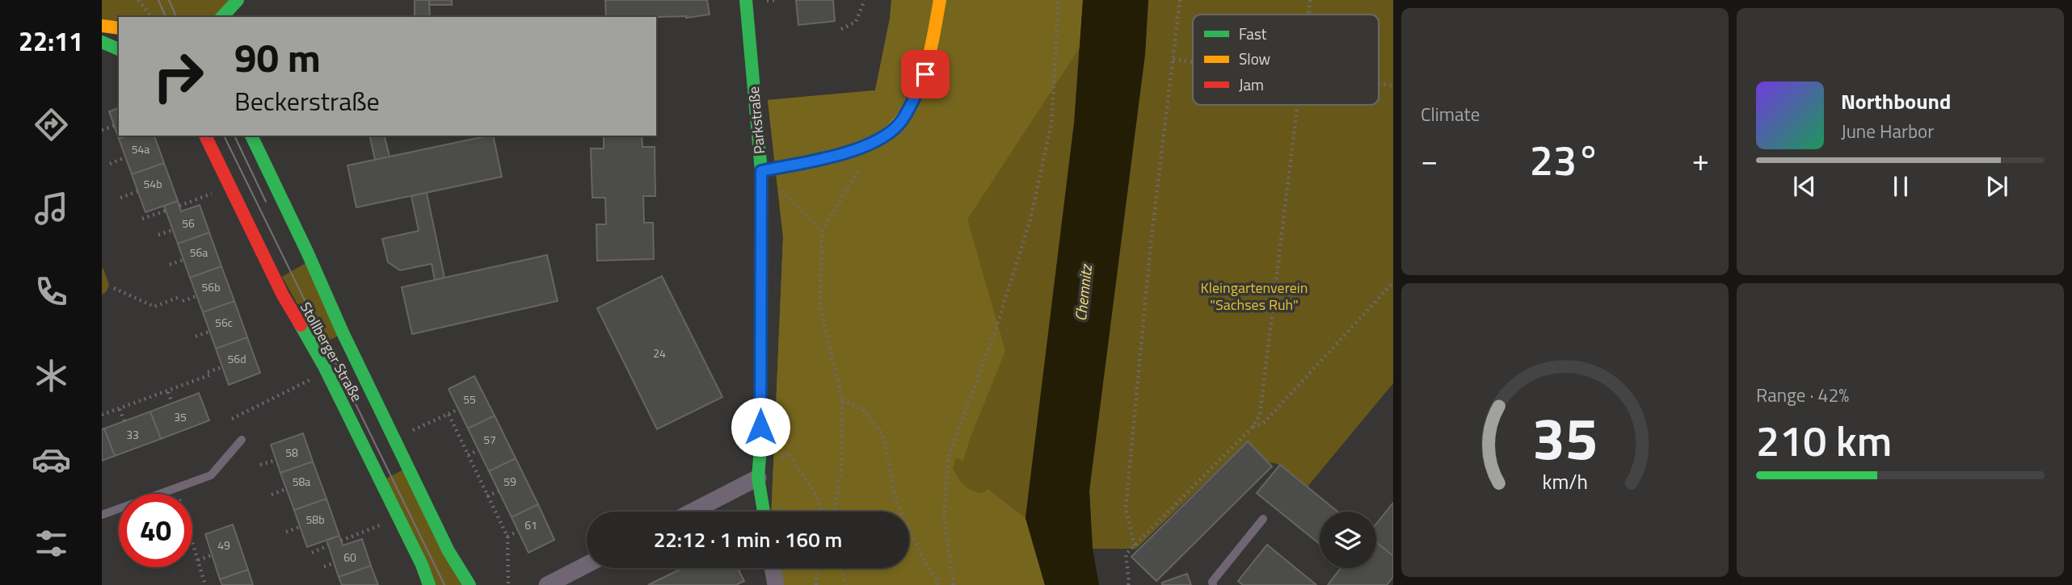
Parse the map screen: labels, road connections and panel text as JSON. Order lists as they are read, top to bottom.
{
  "streets": {
    "main road": ["Parkstraße", "Stollberger Straße"]
  },
  "water": ["Chemnitz"],
  "parks": ["Kleingartenverein \"Sachses Ruh\""],
  "house_numbers": [
    "54a",
    "54b",
    "56",
    "56a",
    "56b",
    "56c",
    "24",
    "56d",
    "55",
    "35",
    "33",
    "57",
    "58",
    "58a",
    "59",
    "58b",
    "61",
    "49",
    "60"
  ],
  "legend": ["Fast", "Slow", "Jam"],
  "page": {
    "tabs": "22:11",
    "tile": [
      "Climate",
      ["Range · 42%", "210 km"]
    ],
    "turn": ["90 m", "Beckerstraße"],
    "song": ["Northbound", "June Harbor"],
    "heat": ["−", "23°", "+"],
    "limit": "40",
    "trip": "22:12 · 1 min · 160 m",
    "gauge": ["35", "km/h"]
  }
}
